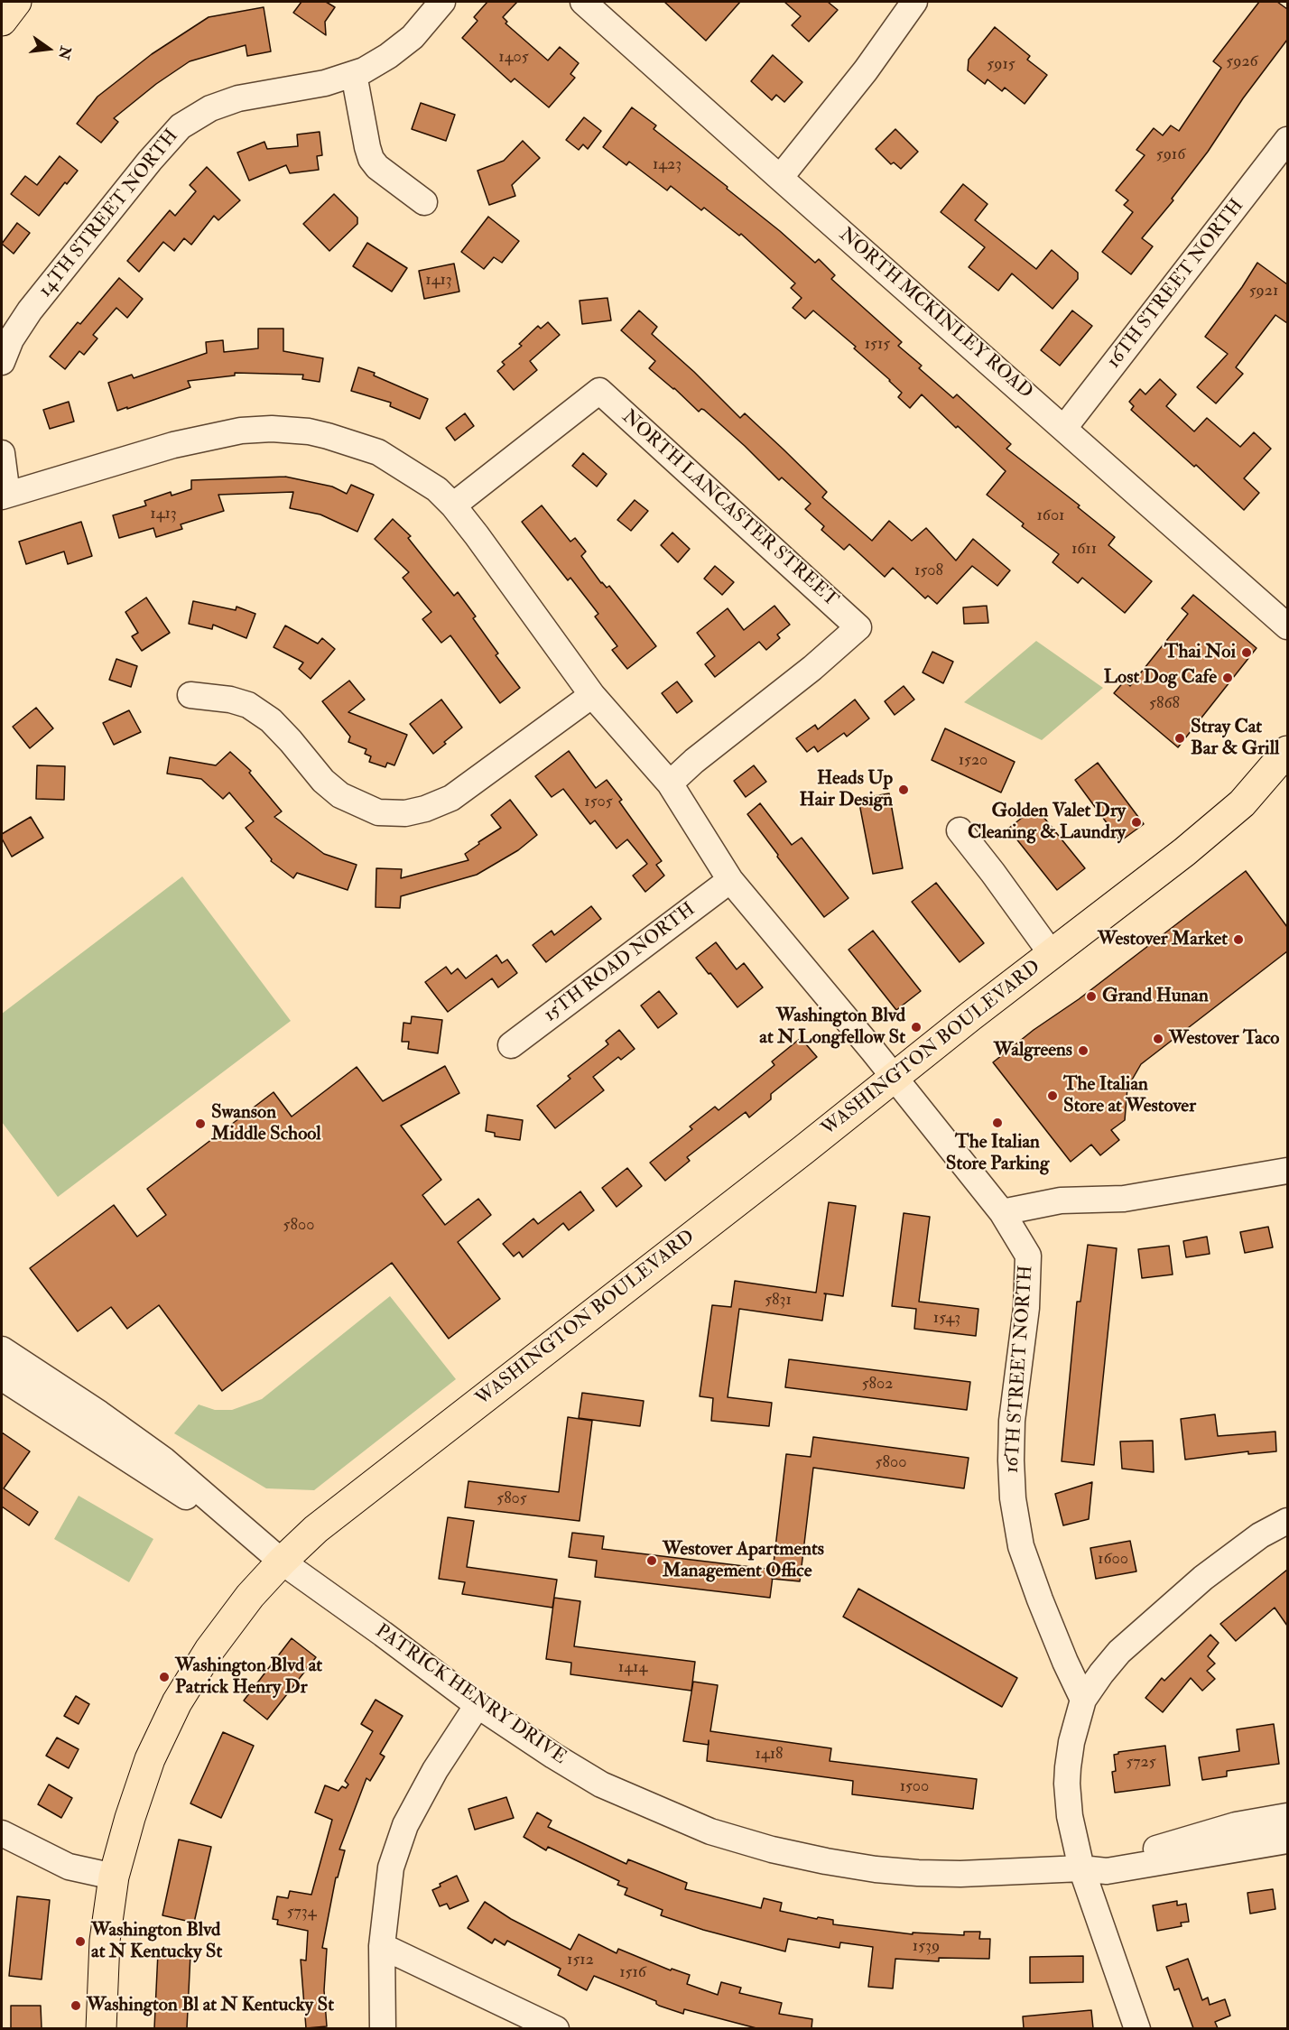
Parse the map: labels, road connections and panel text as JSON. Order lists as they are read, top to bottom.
{
  "streets": {
    "main road": ["WASHINGTON BOULEVARD"],
    "street": [
      "14TH STREET NORTH",
      "16TH STREET NORTH",
      "NORTH MCKINLEY ROAD",
      "NORTH LANCASTER STREET",
      "15TH ROAD NORTH",
      "PATRICK HENRY DRIVE"
    ]
  },
  "crossings": [
    ["16TH STREET NORTH", "NORTH MCKINLEY ROAD"],
    ["16TH STREET NORTH", "NORTH LANCASTER STREET"],
    ["16TH STREET NORTH", "15TH ROAD NORTH"],
    ["16TH STREET NORTH", "WASHINGTON BOULEVARD"],
    ["WASHINGTON BOULEVARD", "PATRICK HENRY DRIVE"]
  ],
  "places": [
    "Thai Noi",
    "Lost Dog Cafe",
    "Stray Cat Bar & Grill",
    "Heads Up Hair Design",
    "Golden Valet Dry Cleaning & Laundry",
    "Westover Market",
    "Grand Hunan",
    "Washington Blvd at N Longfellow St",
    "Westover Taco",
    "Walgreens",
    "The Italian Store at Westover",
    "The Italian Store Parking",
    "Swanson Middle School",
    "Westover Apartments Management Office",
    "Washington Blvd at Patrick Henry Dr",
    "Washington Blvd at N Kentucky St",
    "Washington Bl at N Kentucky St"
  ],
  "house_numbers": [
    "1405",
    "5926",
    "5915",
    "5916",
    "1423",
    "1413",
    "5921",
    "1515",
    "1413",
    "1601",
    "1611",
    "1508",
    "5868",
    "1520",
    "1505",
    "5800",
    "5831",
    "1543",
    "5802",
    "5800",
    "5805",
    "1600",
    "1414",
    "1418",
    "5725",
    "1500",
    "5734",
    "1539",
    "1512",
    "1516"
  ],
  "north": "right"
}
